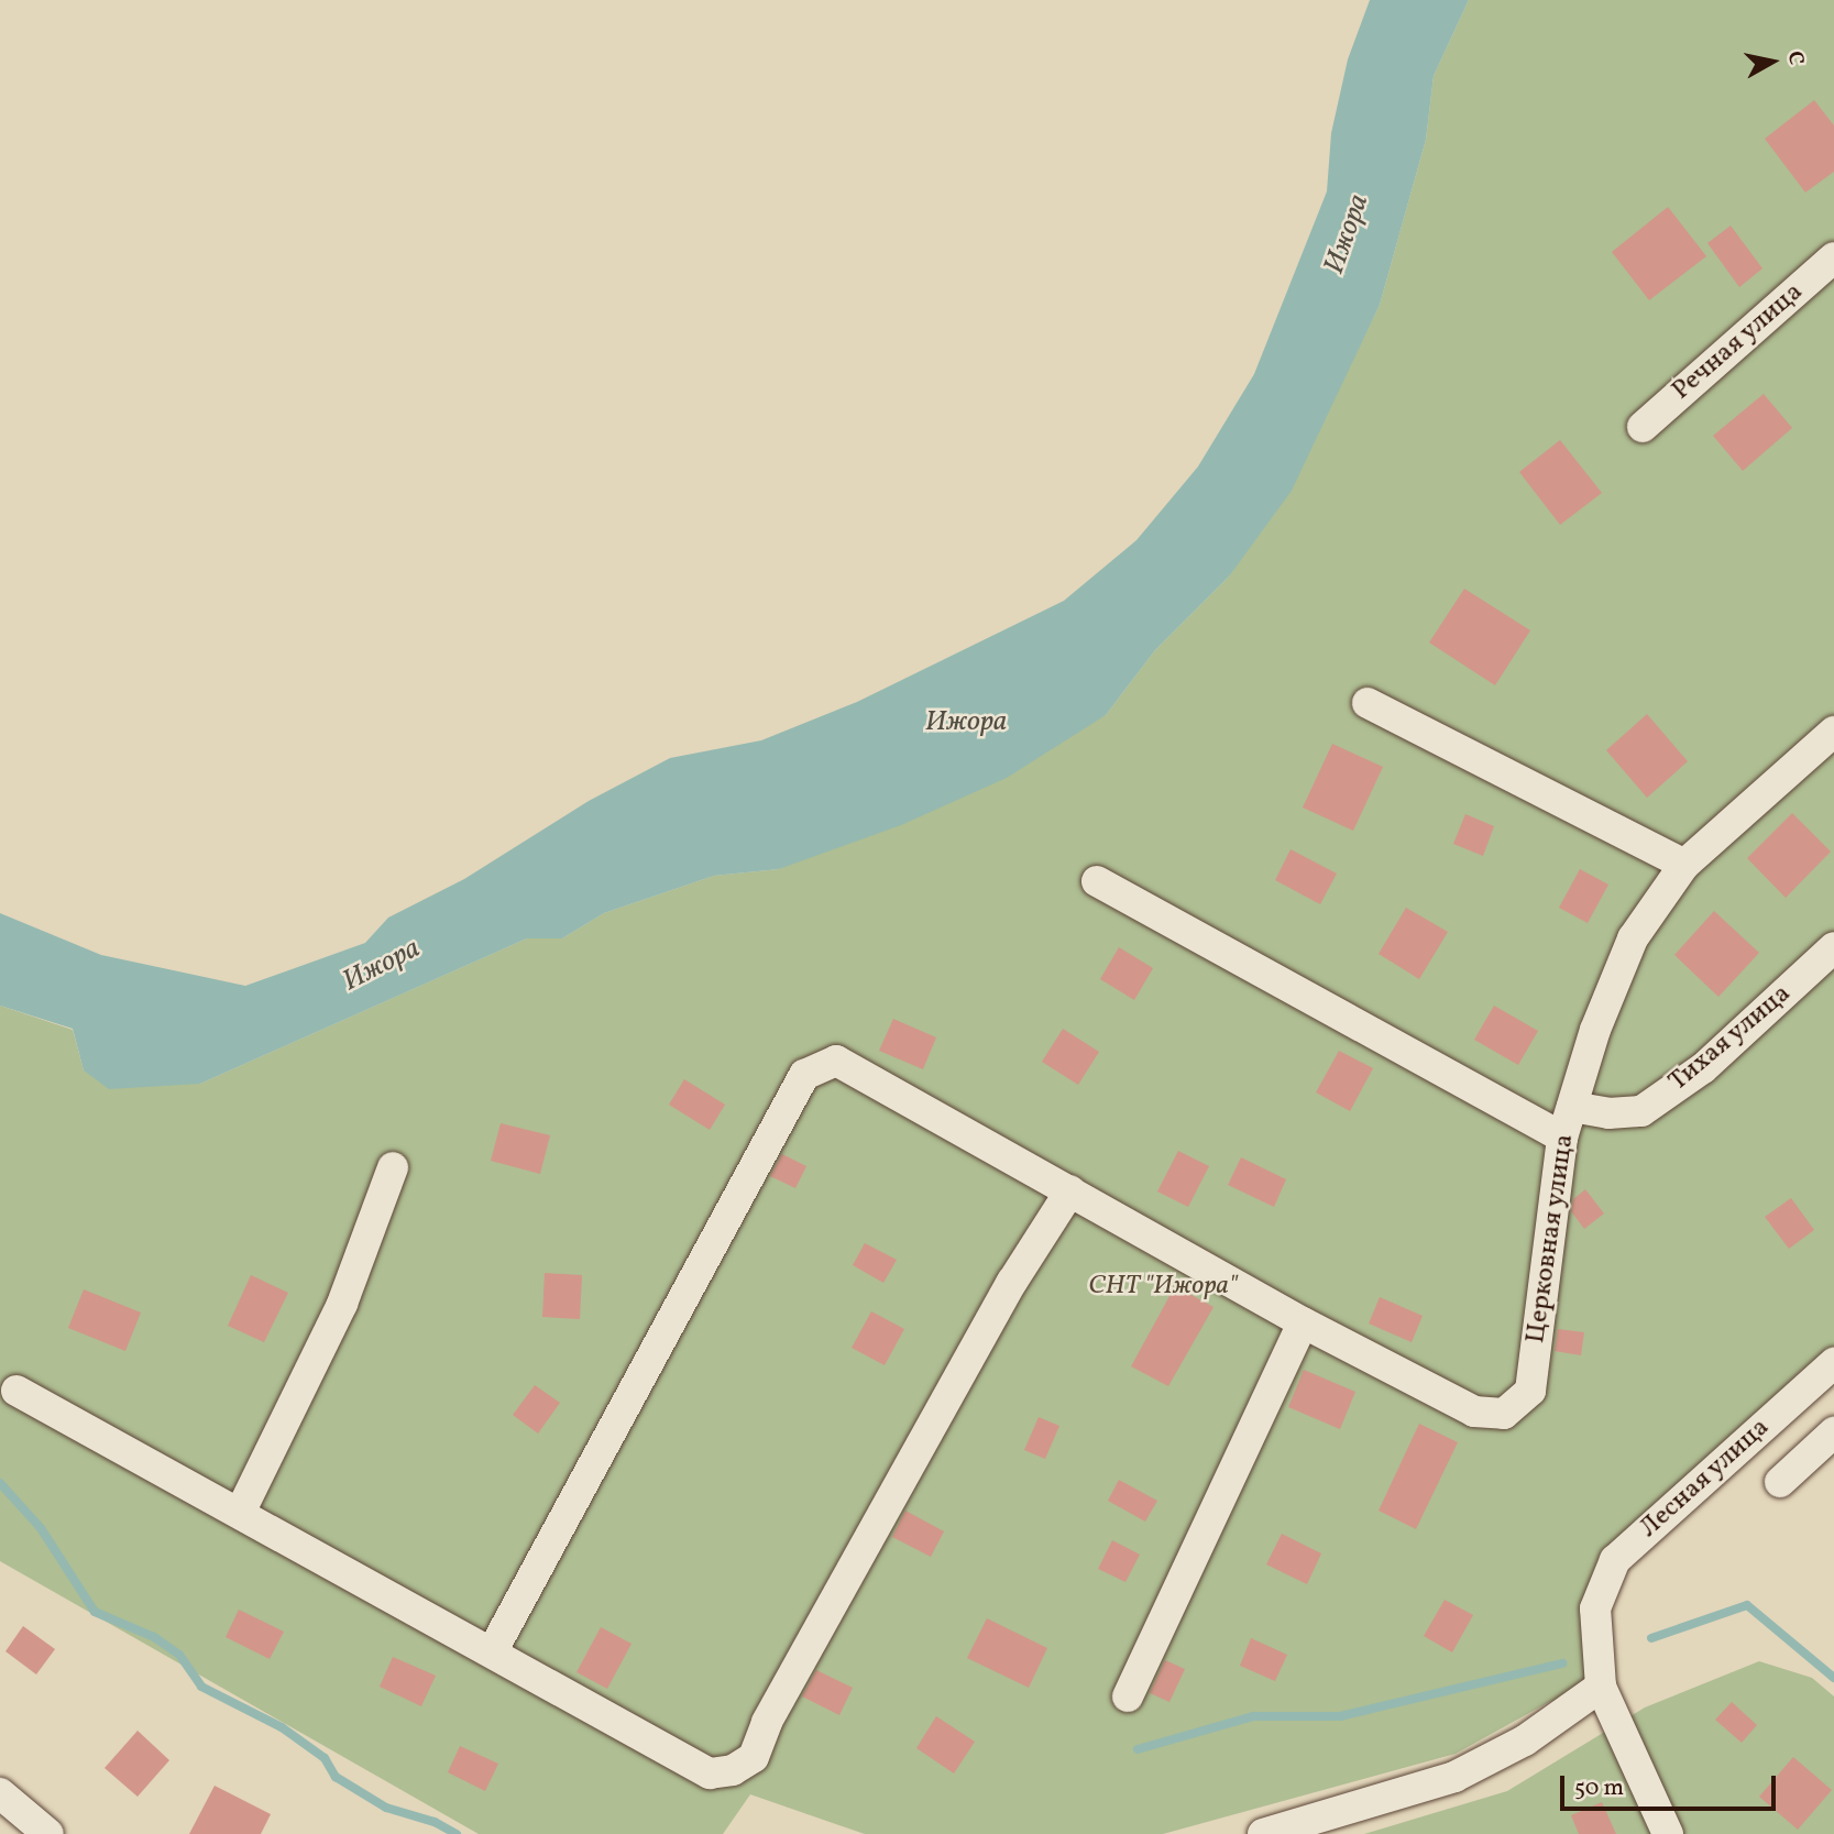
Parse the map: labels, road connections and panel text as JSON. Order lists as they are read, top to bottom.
{
  "streets": {
    "street": [
      "Речная улица",
      "Тихая улица",
      "Церковная улица",
      "Лесная улица"
    ]
  },
  "crossings": [
    ["Тихая улица", "Церковная улица"]
  ],
  "water": ["Ижора"],
  "parks": ["СНТ \"Ижора\""],
  "scale_bar": "50 m",
  "north": "right"
}
